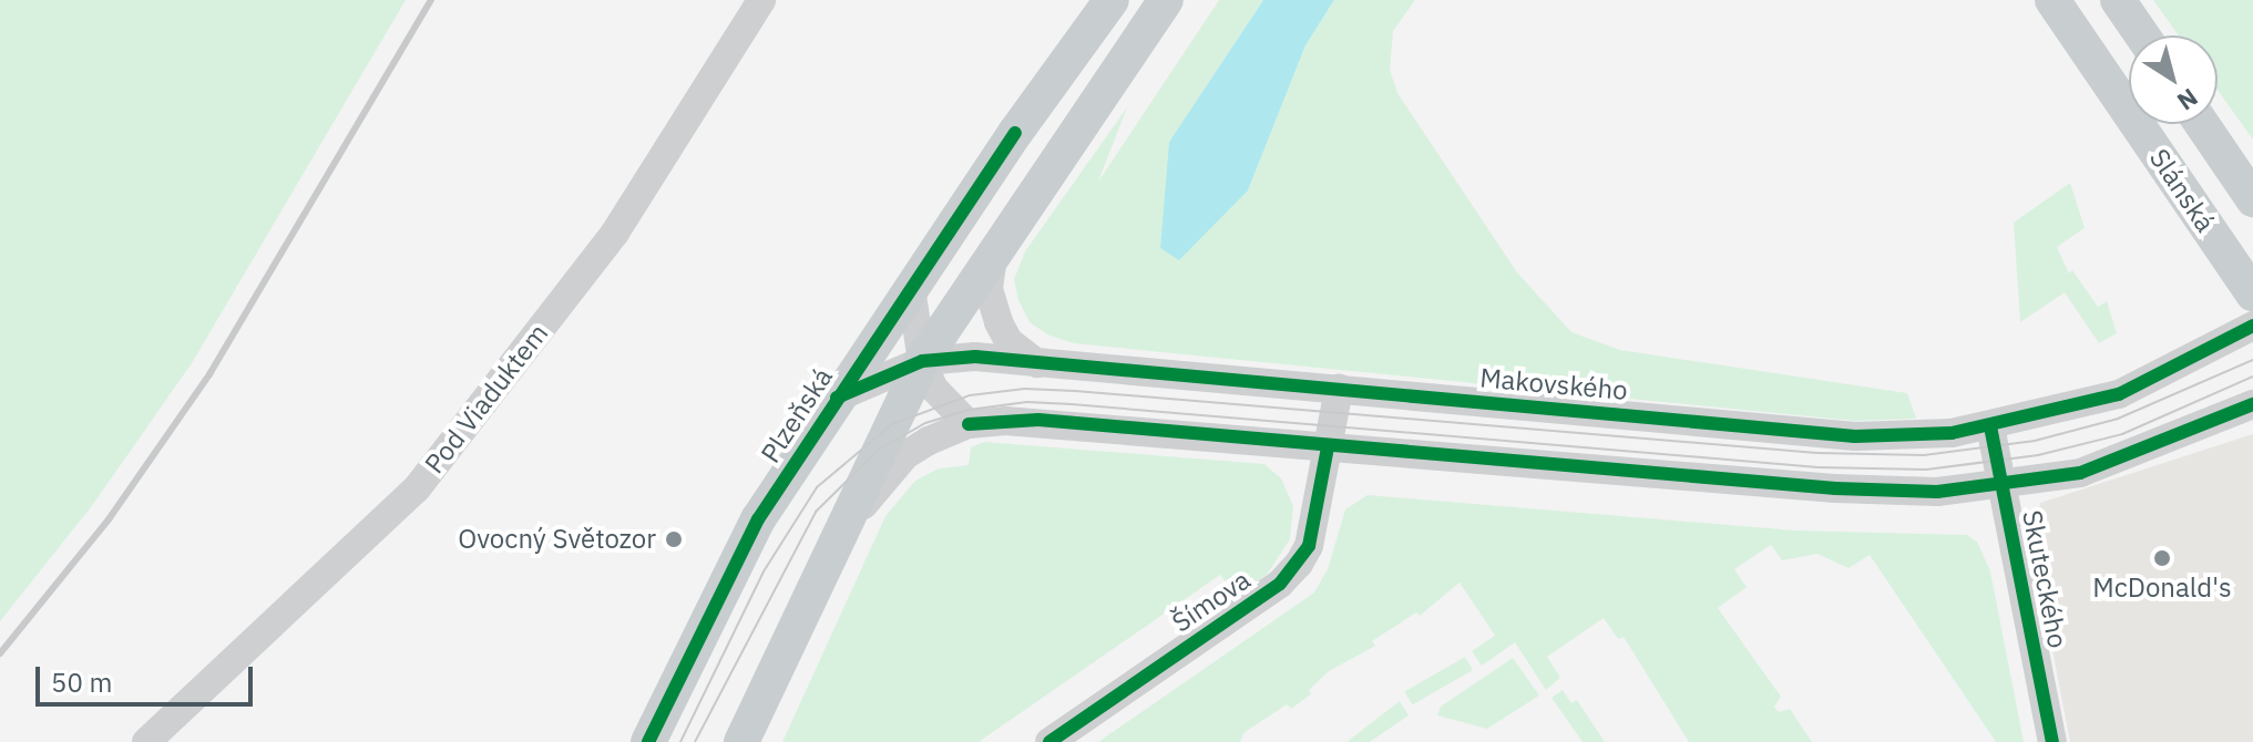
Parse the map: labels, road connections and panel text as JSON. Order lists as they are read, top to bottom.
{
  "streets": {
    "main road": ["Slánská", "Plzeňská"],
    "street": [
      "Makovského",
      "Pod Viaduktem",
      "Skuteckého",
      "Šímova"
    ]
  },
  "crossings": [
    ["Makovského", "Plzeňská"],
    ["Makovského", "Skuteckého"],
    ["Makovského", "Šímova"]
  ],
  "places": ["Ovocný Světozor", "McDonald's"],
  "scale_bar": "50 m",
  "north": "bottom right"
}
